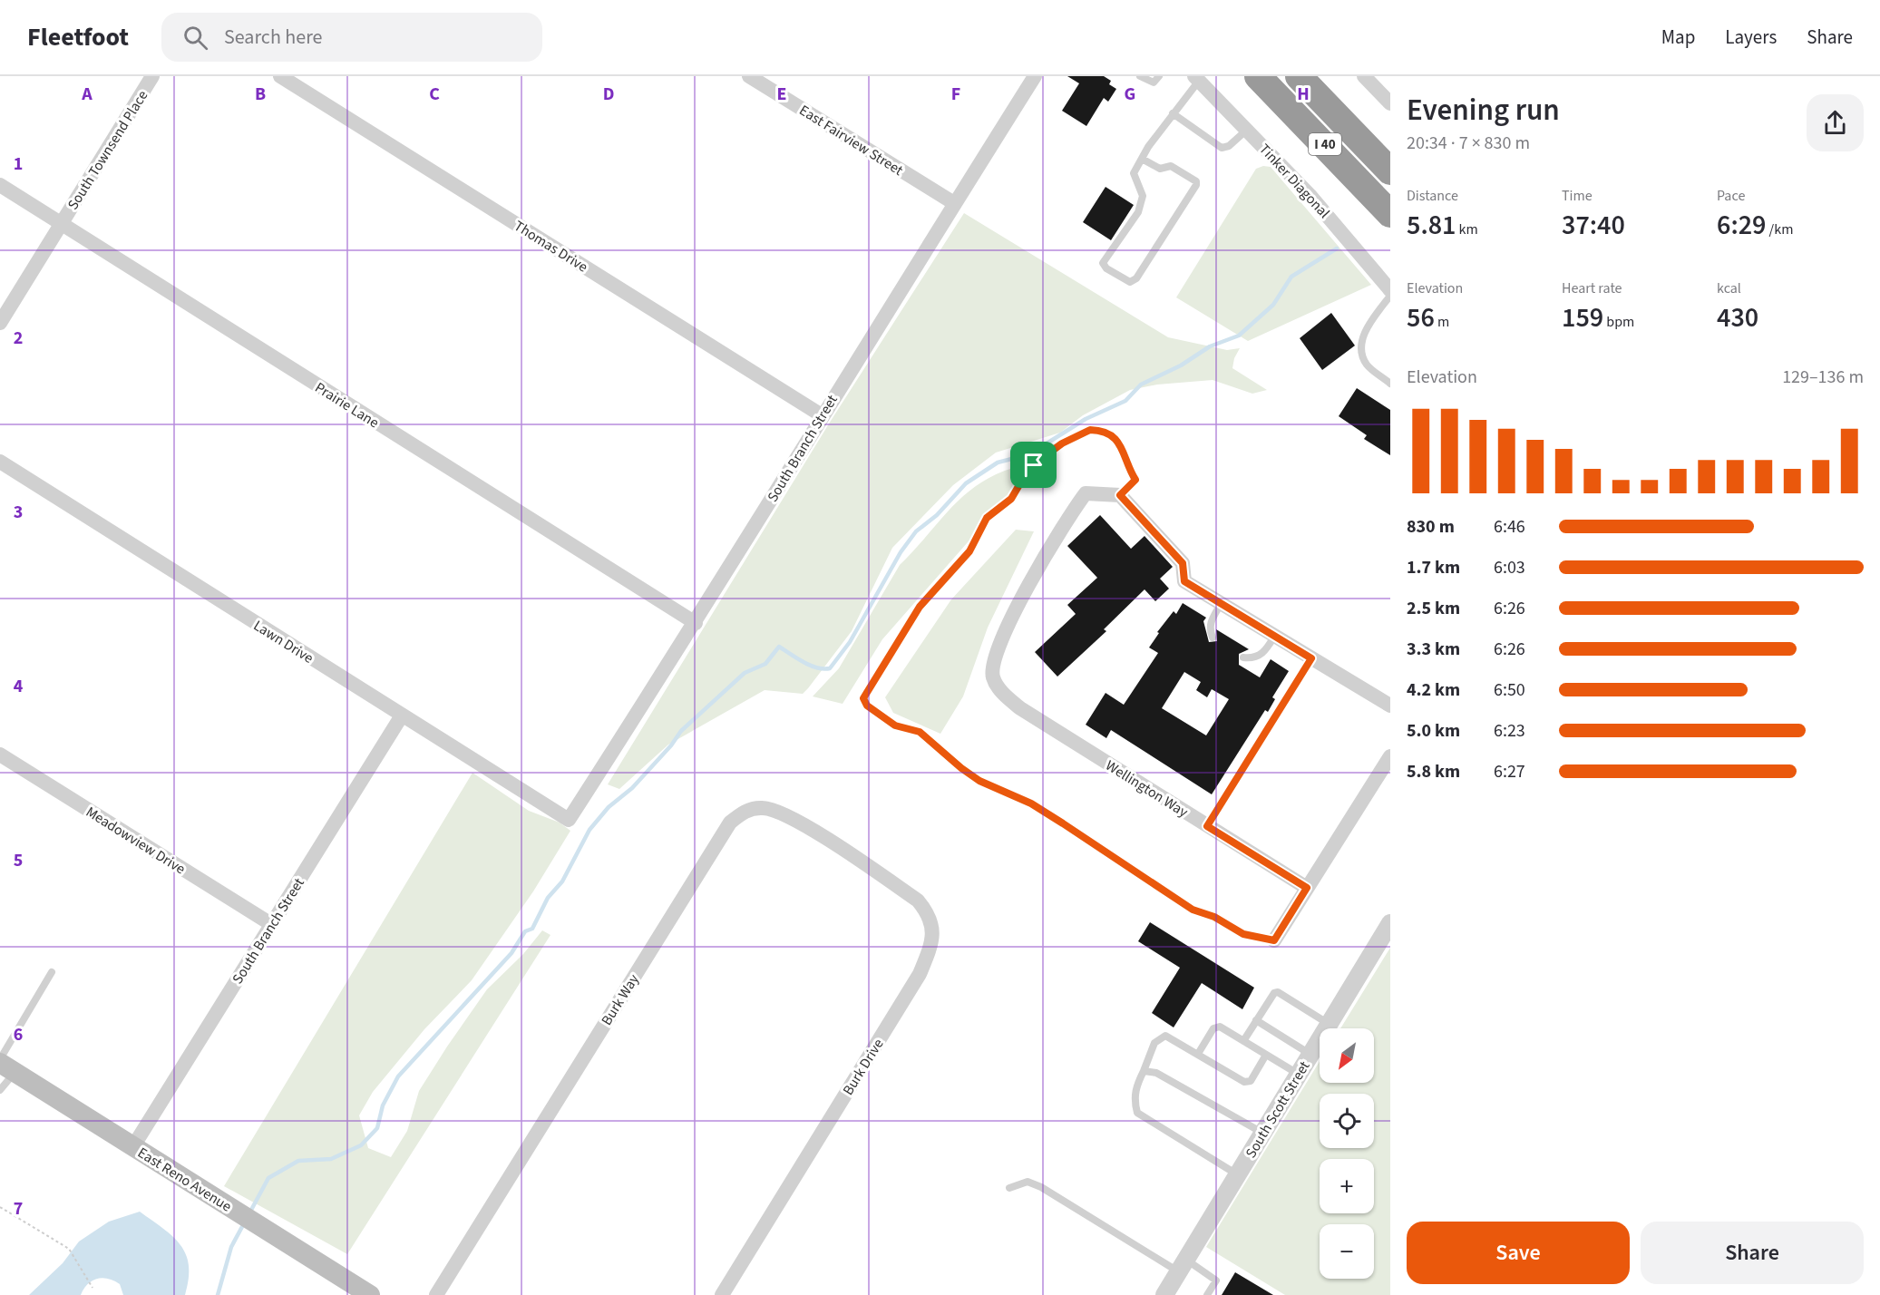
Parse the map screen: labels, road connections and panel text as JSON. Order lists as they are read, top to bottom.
{
  "streets": {
    "highway": ["I 40"],
    "main road": ["East Reno Avenue"],
    "street": [
      "East Fairview Street",
      "South Townsend Place",
      "Tinker Diagonal",
      "Thomas Drive",
      "Prairie Lane",
      "South Branch Street",
      "Lawn Drive",
      "Wellington Way",
      "Meadowview Drive",
      "Burk Way",
      "Burk Drive",
      "South Scott Street"
    ]
  },
  "crossings": [
    ["East Fairview Street", "South Branch Street"],
    ["South Townsend Place", "Prairie Lane"],
    ["Thomas Drive", "South Branch Street"],
    ["Prairie Lane", "South Branch Street"],
    ["South Branch Street", "Lawn Drive"],
    ["South Branch Street", "Meadowview Drive"],
    ["South Branch Street", "East Reno Avenue"],
    ["Burk Way", "Burk Drive"]
  ],
  "north": "bottom left",
  "page": {
    "header": "Fleetfoot",
    "search": "Search here",
    "nav": ["Map", "Layers", "Share"],
    "heading": ["Evening run", "20:34 · 7 × 830 m"],
    "stats": [
      ["Distance", "5.81 km"],
      ["Time", "37:40"],
      ["Pace", "6:29 /km"],
      ["Elevation", "56 m"],
      ["Heart rate", "159 bpm"],
      ["kcal", "430"]
    ],
    "chart": ["Elevation", "129–136 m"],
    "list": [
      {
        "name": "830 m",
        "note": "6:46"
      },
      {
        "name": "1.7 km",
        "note": "6:03"
      },
      {
        "name": "2.5 km",
        "note": "6:26"
      },
      {
        "name": "3.3 km",
        "note": "6:26"
      },
      {
        "name": "4.2 km",
        "note": "6:50"
      },
      {
        "name": "5.0 km",
        "note": "6:23"
      },
      {
        "name": "5.8 km",
        "note": "6:27"
      }
    ],
    "map_buttons": ["+", "−"],
    "buttons": ["Save", "Share"]
  },
  "grid": {
    "columns": [
      "A",
      "B",
      "C",
      "D",
      "E",
      "F",
      "G",
      "H"
    ],
    "rows": [
      "1",
      "2",
      "3",
      "4",
      "5",
      "6",
      "7"
    ]
  }
}
